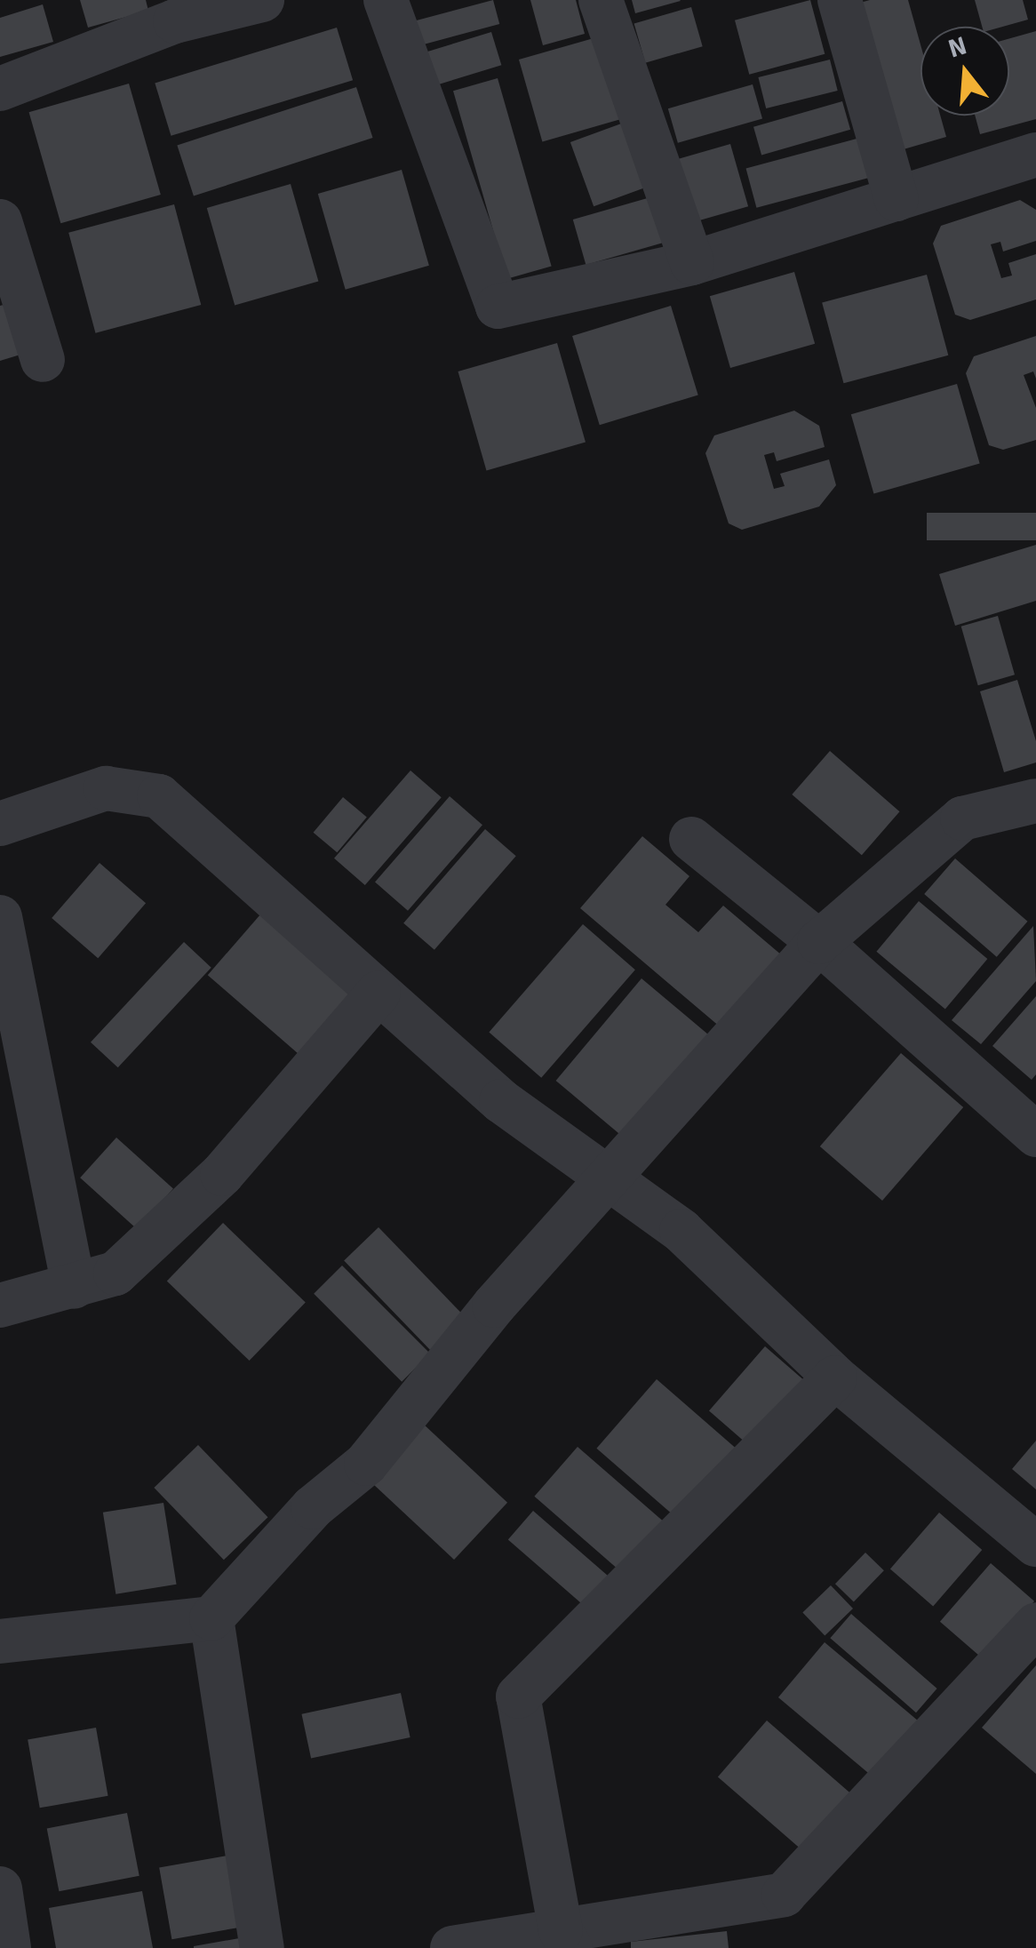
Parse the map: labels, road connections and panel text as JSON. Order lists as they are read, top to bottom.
{
  "north": "top"
}
